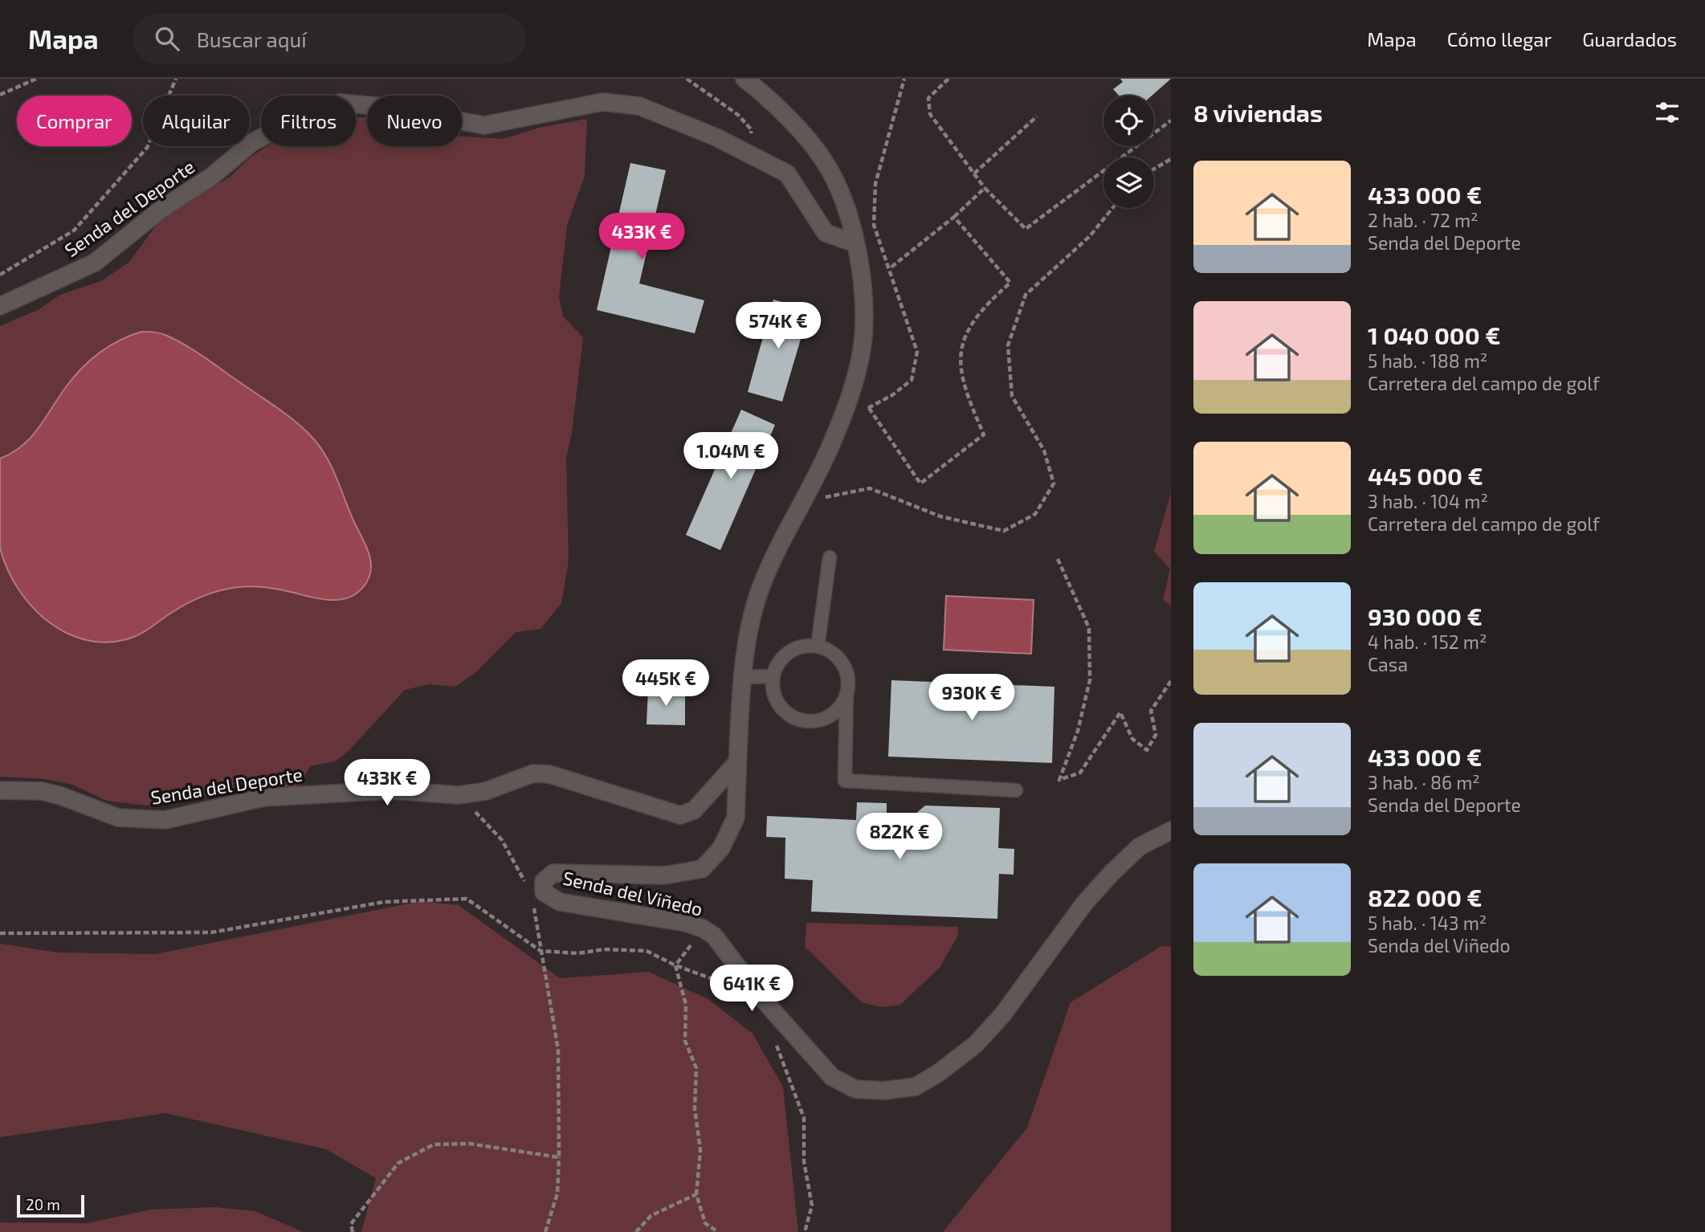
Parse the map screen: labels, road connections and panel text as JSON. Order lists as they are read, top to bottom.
{
  "streets": {
    "street": ["Senda del Deporte", "Senda del Viñedo"]
  },
  "crossings": [
    ["Senda del Deporte", "Senda del Viñedo"]
  ],
  "scale_bar": "20 m",
  "page": {
    "header": "Mapa",
    "search": "Buscar aquí",
    "nav": ["Mapa", "Cómo llegar", "Guardados"],
    "heading": "8 viviendas",
    "chip": [
      "Comprar",
      "Alquilar",
      "Filtros",
      "Nuevo"
    ],
    "list": [
      {
        "name": "433 000 €",
        "note": "2 hab. · 72 m² · Senda del Deporte"
      },
      {
        "name": "1 040 000 €",
        "note": "5 hab. · 188 m² · Carretera del campo de golf"
      },
      {
        "name": "445 000 €",
        "note": "3 hab. · 104 m² · Carretera del campo de golf"
      },
      {
        "name": "930 000 €",
        "note": "4 hab. · 152 m² · Casa"
      },
      {
        "name": "433 000 €",
        "note": "3 hab. · 86 m² · Senda del Deporte"
      },
      {
        "name": "822 000 €",
        "note": "5 hab. · 143 m² · Senda del Viñedo"
      }
    ],
    "price": [
      "433K €",
      "574K €",
      "1.04M €",
      "445K €",
      "930K €",
      "433K €",
      "822K €",
      "641K €"
    ],
    "scale": "20 m"
  }
}
